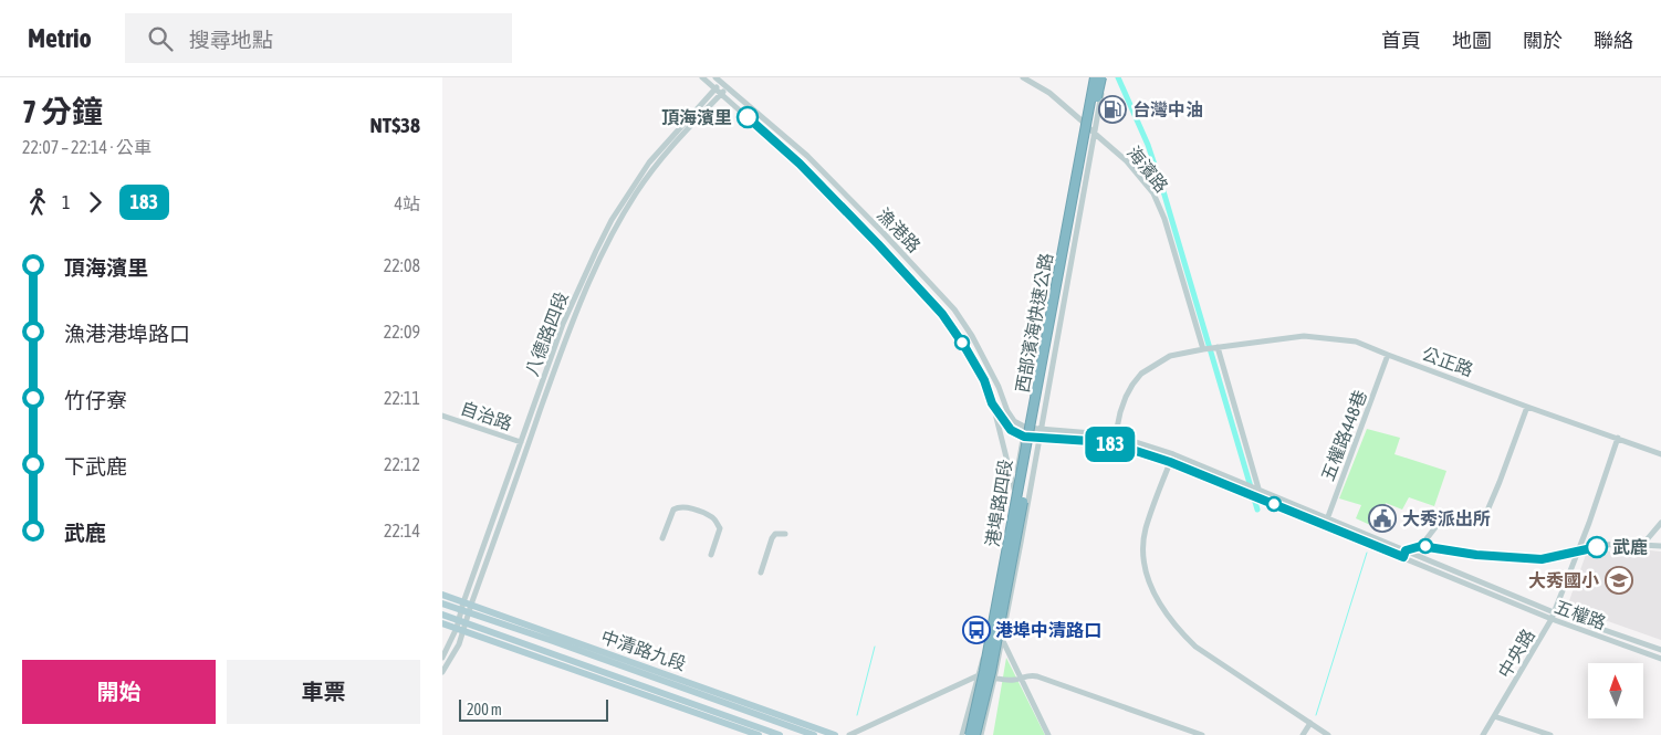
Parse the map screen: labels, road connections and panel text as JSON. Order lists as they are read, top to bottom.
{
  "streets": {
    "highway": ["西部濱海快速公路"],
    "main road": ["中清路九段"],
    "street": [
      "海濱路",
      "漁港路",
      "八德路四段",
      "公正路",
      "自治路",
      "五權路448巷",
      "港埠路四段",
      "五權路",
      "中央路"
    ]
  },
  "crossings": [
    ["海濱路", "公正路"],
    ["海濱路", "港埠路四段"],
    ["漁港路", "八德路四段"],
    ["漁港路", "港埠路四段"],
    ["漁港路", "五權路"],
    ["西部濱海快速公路", "港埠路四段"],
    ["八德路四段", "自治路"],
    ["八德路四段", "中清路九段"],
    ["公正路", "五權路448巷"],
    ["公正路", "中央路"],
    ["五權路448巷", "五權路"],
    ["港埠路四段", "五權路"],
    ["五權路", "中央路"]
  ],
  "places": {
    "fuel station": ["台灣中油"],
    "other": ["頂海濱里", "武鹿"],
    "public building": ["大秀派出所"],
    "school or university": ["大秀國小"],
    "bus stop": ["港埠中清路口"]
  },
  "lines": ["bus line 183"],
  "scale_bar": "200 m",
  "north": "top",
  "page": {
    "header": "Metrio",
    "search": "搜尋地點",
    "nav": [
      "首頁",
      "地圖",
      "關於",
      "聯絡"
    ],
    "heading": ["7 分鐘", "22:07 – 22:14 · 公車", "NT$38"],
    "on_map": "183",
    "legs": ["1", "183", "4站"],
    "list": [
      {
        "name": "頂海濱里",
        "value": "22:08"
      },
      {
        "name": "漁港港埠路口",
        "value": "22:09"
      },
      {
        "name": "竹仔寮",
        "value": "22:11"
      },
      {
        "name": "下武鹿",
        "value": "22:12"
      },
      {
        "name": "武鹿",
        "value": "22:14"
      }
    ],
    "buttons": ["開始", "車票"],
    "scale": "200 m"
  }
}
